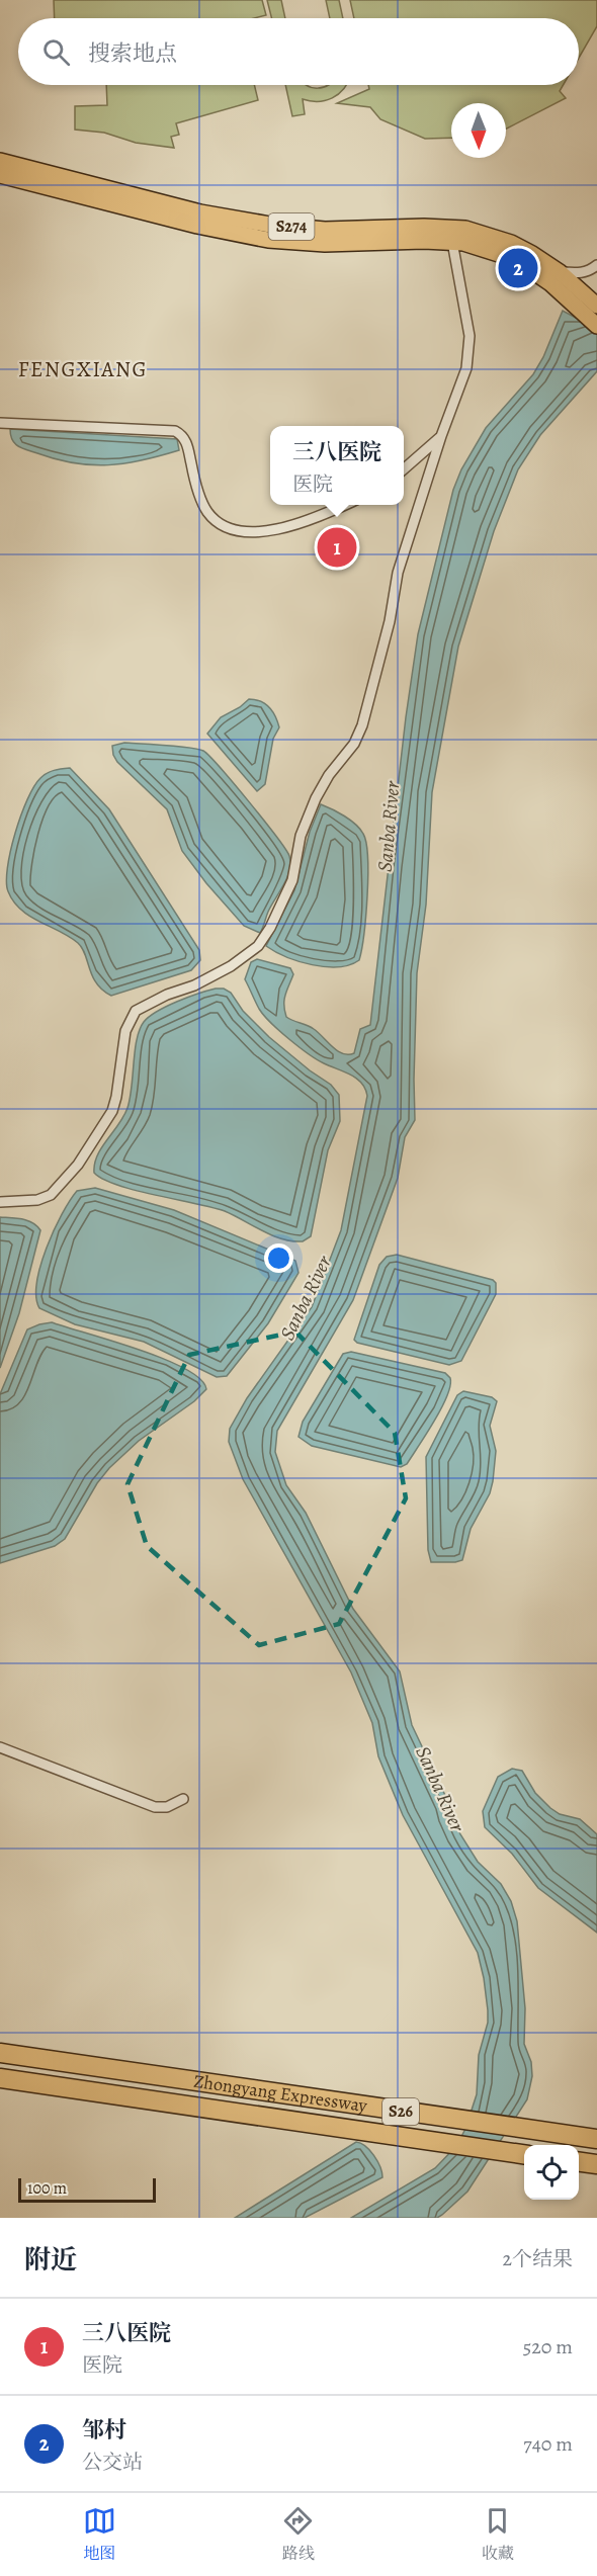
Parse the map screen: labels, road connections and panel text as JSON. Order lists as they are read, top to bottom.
{
  "streets": {
    "highway": ["Zhongyang Expressway", "S26"],
    "main road": ["S274"]
  },
  "districts": ["FENGXIANG"],
  "water": ["Sanba River"],
  "scale_bar": "100 m",
  "north": "bottom",
  "page": {
    "search": "搜索地点",
    "pins": ["2", "1"],
    "popup": ["三八医院", "医院"],
    "scale": "100 m",
    "heading": ["附近", "2个结果"],
    "list": [
      {
        "mark": "1",
        "name": "三八医院",
        "note": "医院",
        "value": "520 m"
      },
      {
        "mark": "2",
        "name": "邹村",
        "note": "公交站",
        "value": "740 m"
      }
    ],
    "nav": ["地图", "路线", "收藏"]
  }
}
